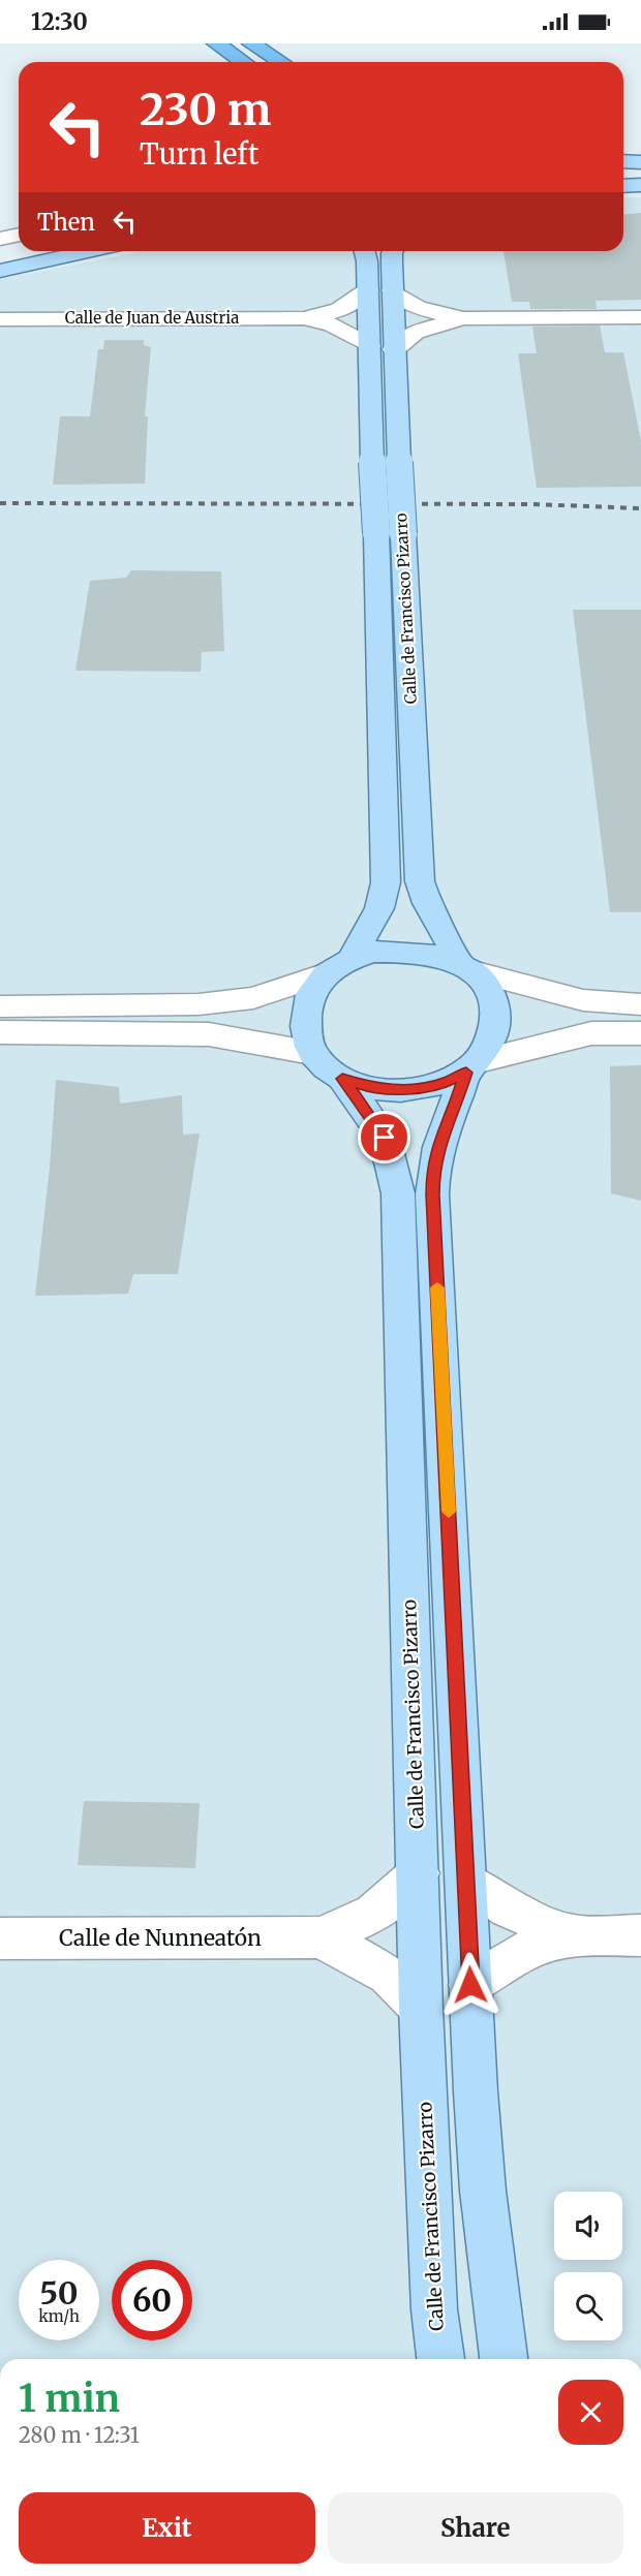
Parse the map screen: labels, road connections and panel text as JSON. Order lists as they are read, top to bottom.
{
  "streets": {
    "main road": ["Calle de Francisco Pizarro"],
    "street": ["Calle de Juan de Austria", "Calle de Nunneatón"]
  },
  "crossings": [
    ["Calle de Francisco Pizarro", "Calle de Nunneatón"]
  ],
  "page": {
    "status": "12:30",
    "turn": ["230 m", "Turn left"],
    "then": "Then",
    "speed": "50 km/h",
    "limit": "60",
    "heading": ["1 min", "280 m · 12:31"],
    "buttons": ["Exit", "Share"]
  }
}
